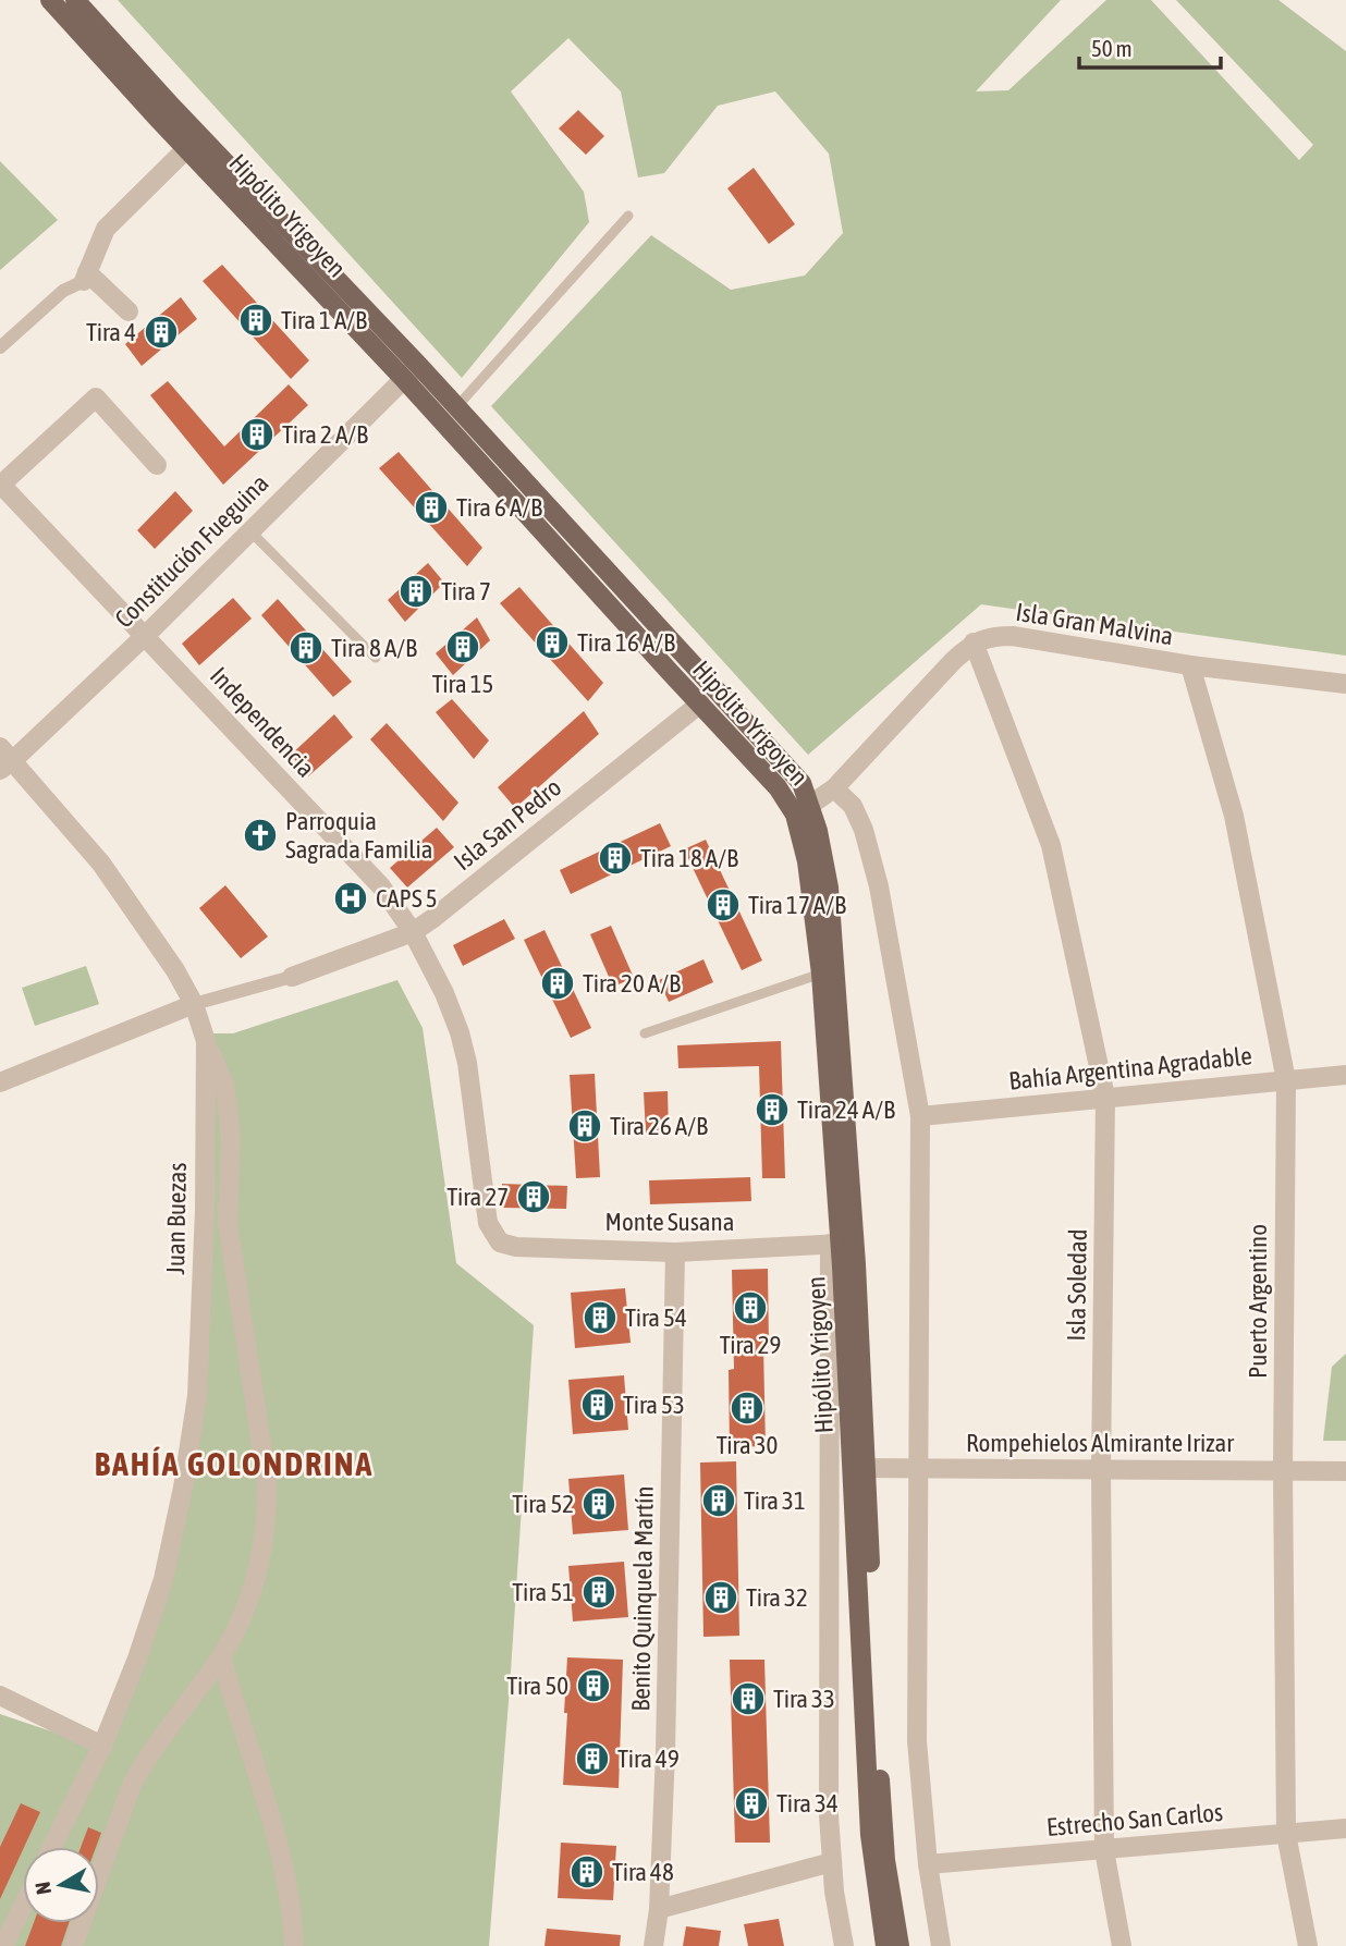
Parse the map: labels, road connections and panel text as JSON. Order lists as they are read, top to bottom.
{
  "streets": {
    "main road": ["Hipólito Yrigoyen"],
    "street": [
      "Constitución Fueguina",
      "Isla Gran Malvina",
      "Independencia",
      "Isla San Pedro",
      "Bahía Argentina Agradable",
      "Juan Buezas",
      "Monte Susana",
      "Isla Soledad",
      "Puerto Argentino",
      "Rompehielos Almirante Irizar",
      "Benito Quinquela Martín",
      "Estrecho San Carlos"
    ]
  },
  "crossings": [
    ["Hipólito Yrigoyen", "Constitución Fueguina"],
    ["Hipólito Yrigoyen", "Isla San Pedro"],
    ["Hipólito Yrigoyen", "Monte Susana"],
    ["Hipólito Yrigoyen", "Rompehielos Almirante Irizar"],
    ["Constitución Fueguina", "Independencia"],
    ["Constitución Fueguina", "Juan Buezas"],
    ["Isla Gran Malvina", "Isla Soledad"],
    ["Isla Gran Malvina", "Puerto Argentino"],
    ["Independencia", "Isla San Pedro"],
    ["Independencia", "Monte Susana"],
    ["Bahía Argentina Agradable", "Isla Soledad"],
    ["Bahía Argentina Agradable", "Puerto Argentino"],
    ["Monte Susana", "Benito Quinquela Martín"],
    ["Isla Soledad", "Rompehielos Almirante Irizar"],
    ["Isla Soledad", "Estrecho San Carlos"],
    ["Puerto Argentino", "Rompehielos Almirante Irizar"],
    ["Puerto Argentino", "Estrecho San Carlos"]
  ],
  "districts": ["BAHÍA GOLONDRINA"],
  "places": {
    "building": [
      "Tira 1 A/B",
      "Tira 4",
      "Tira 2 A/B",
      "Tira 6 A/B",
      "Tira 7",
      "Tira 16 A/B",
      "Tira 15",
      "Tira 8 A/B",
      "Tira 18 A/B",
      "Tira 17 A/B",
      "Tira 20 A/B",
      "Tira 24 A/B",
      "Tira 26 A/B",
      "Tira 27",
      "Tira 29",
      "Tira 54",
      "Tira 53",
      "Tira 30",
      "Tira 31",
      "Tira 52",
      "Tira 51",
      "Tira 32",
      "Tira 50",
      "Tira 33",
      "Tira 49",
      "Tira 34",
      "Tira 48"
    ],
    "church": ["Parroquia Sagrada Familia"],
    "hospital": ["CAPS 5"]
  },
  "scale_bar": "50 m",
  "north": "left"
}
